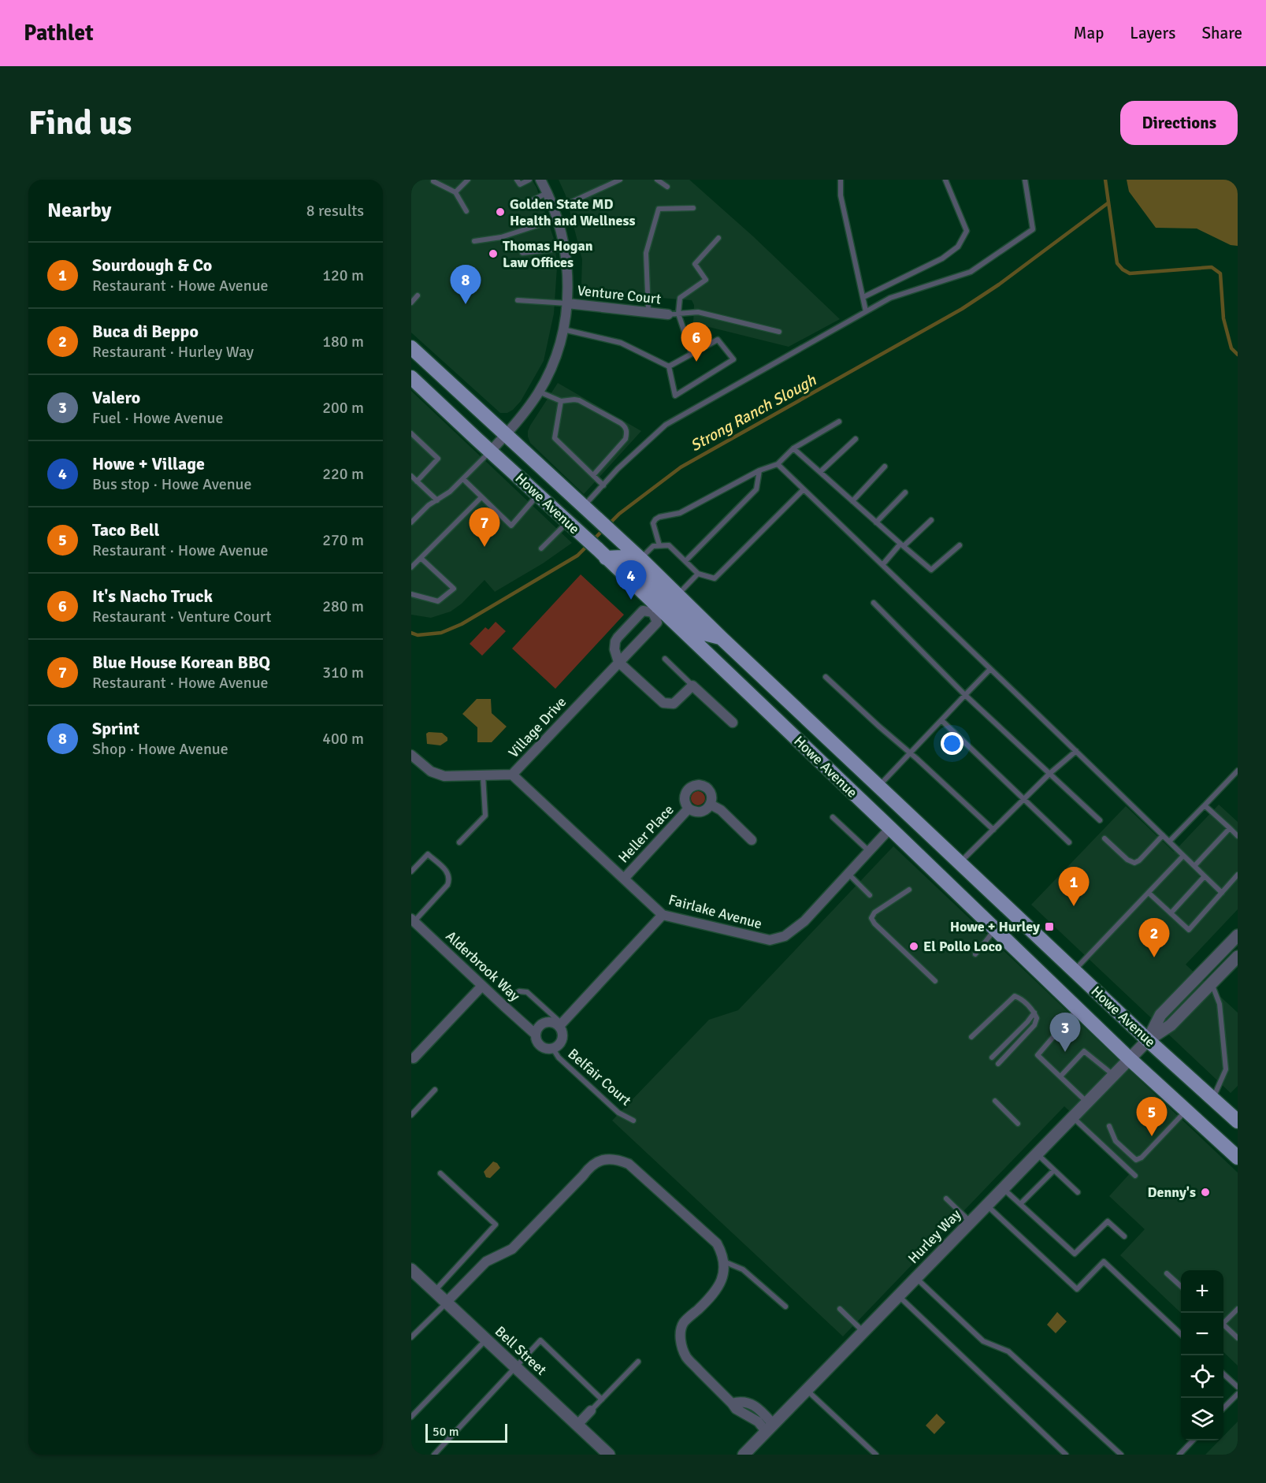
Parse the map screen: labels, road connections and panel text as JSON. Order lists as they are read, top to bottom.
{
  "streets": {
    "main road": ["Howe Avenue"],
    "street": [
      "Venture Court",
      "Village Drive",
      "Heller Place",
      "Fairlake Avenue",
      "Alderbrook Way",
      "Hurley Way",
      "Bell Street"
    ],
    "lane": ["Belfair Court"]
  },
  "crossings": [
    ["Howe Avenue", "Village Drive"],
    ["Howe Avenue", "Fairlake Avenue"],
    ["Howe Avenue", "Hurley Way"],
    ["Village Drive", "Fairlake Avenue"],
    ["Heller Place", "Fairlake Avenue"],
    ["Alderbrook Way", "Belfair Court"]
  ],
  "water": ["Strong Ranch Slough"],
  "places": {
    "other": [
      "Golden State MD Health and Wellness",
      "Thomas Hogan Law Offices",
      "El Pollo Loco",
      "Denny's"
    ],
    "transit": ["Howe + Hurley"]
  },
  "scale_bar": "50 m",
  "page": {
    "header": "Pathlet",
    "nav": ["Map", "Layers", "Share"],
    "buttons": "Directions",
    "title": "Find us",
    "heading": ["Nearby", "8 results"],
    "list": [
      {
        "mark": "1",
        "name": "Sourdough & Co",
        "note": "Restaurant · Howe Avenue",
        "value": "120 m"
      },
      {
        "mark": "2",
        "name": "Buca di Beppo",
        "note": "Restaurant · Hurley Way",
        "value": "180 m"
      },
      {
        "mark": "3",
        "name": "Valero",
        "note": "Fuel · Howe Avenue",
        "value": "200 m"
      },
      {
        "mark": "4",
        "name": "Howe + Village",
        "note": "Bus stop · Howe Avenue",
        "value": "220 m"
      },
      {
        "mark": "5",
        "name": "Taco Bell",
        "note": "Restaurant · Howe Avenue",
        "value": "270 m"
      },
      {
        "mark": "6",
        "name": "It's Nacho Truck",
        "note": "Restaurant · Venture Court",
        "value": "280 m"
      },
      {
        "mark": "7",
        "name": "Blue House Korean BBQ",
        "note": "Restaurant · Howe Avenue",
        "value": "310 m"
      },
      {
        "mark": "8",
        "name": "Sprint",
        "note": "Shop · Howe Avenue",
        "value": "400 m"
      }
    ],
    "pins": [
      "8",
      "6",
      "7",
      "4",
      "1",
      "2",
      "3",
      "5"
    ],
    "map_buttons": ["+", "−"],
    "scale": "50 m"
  }
}
